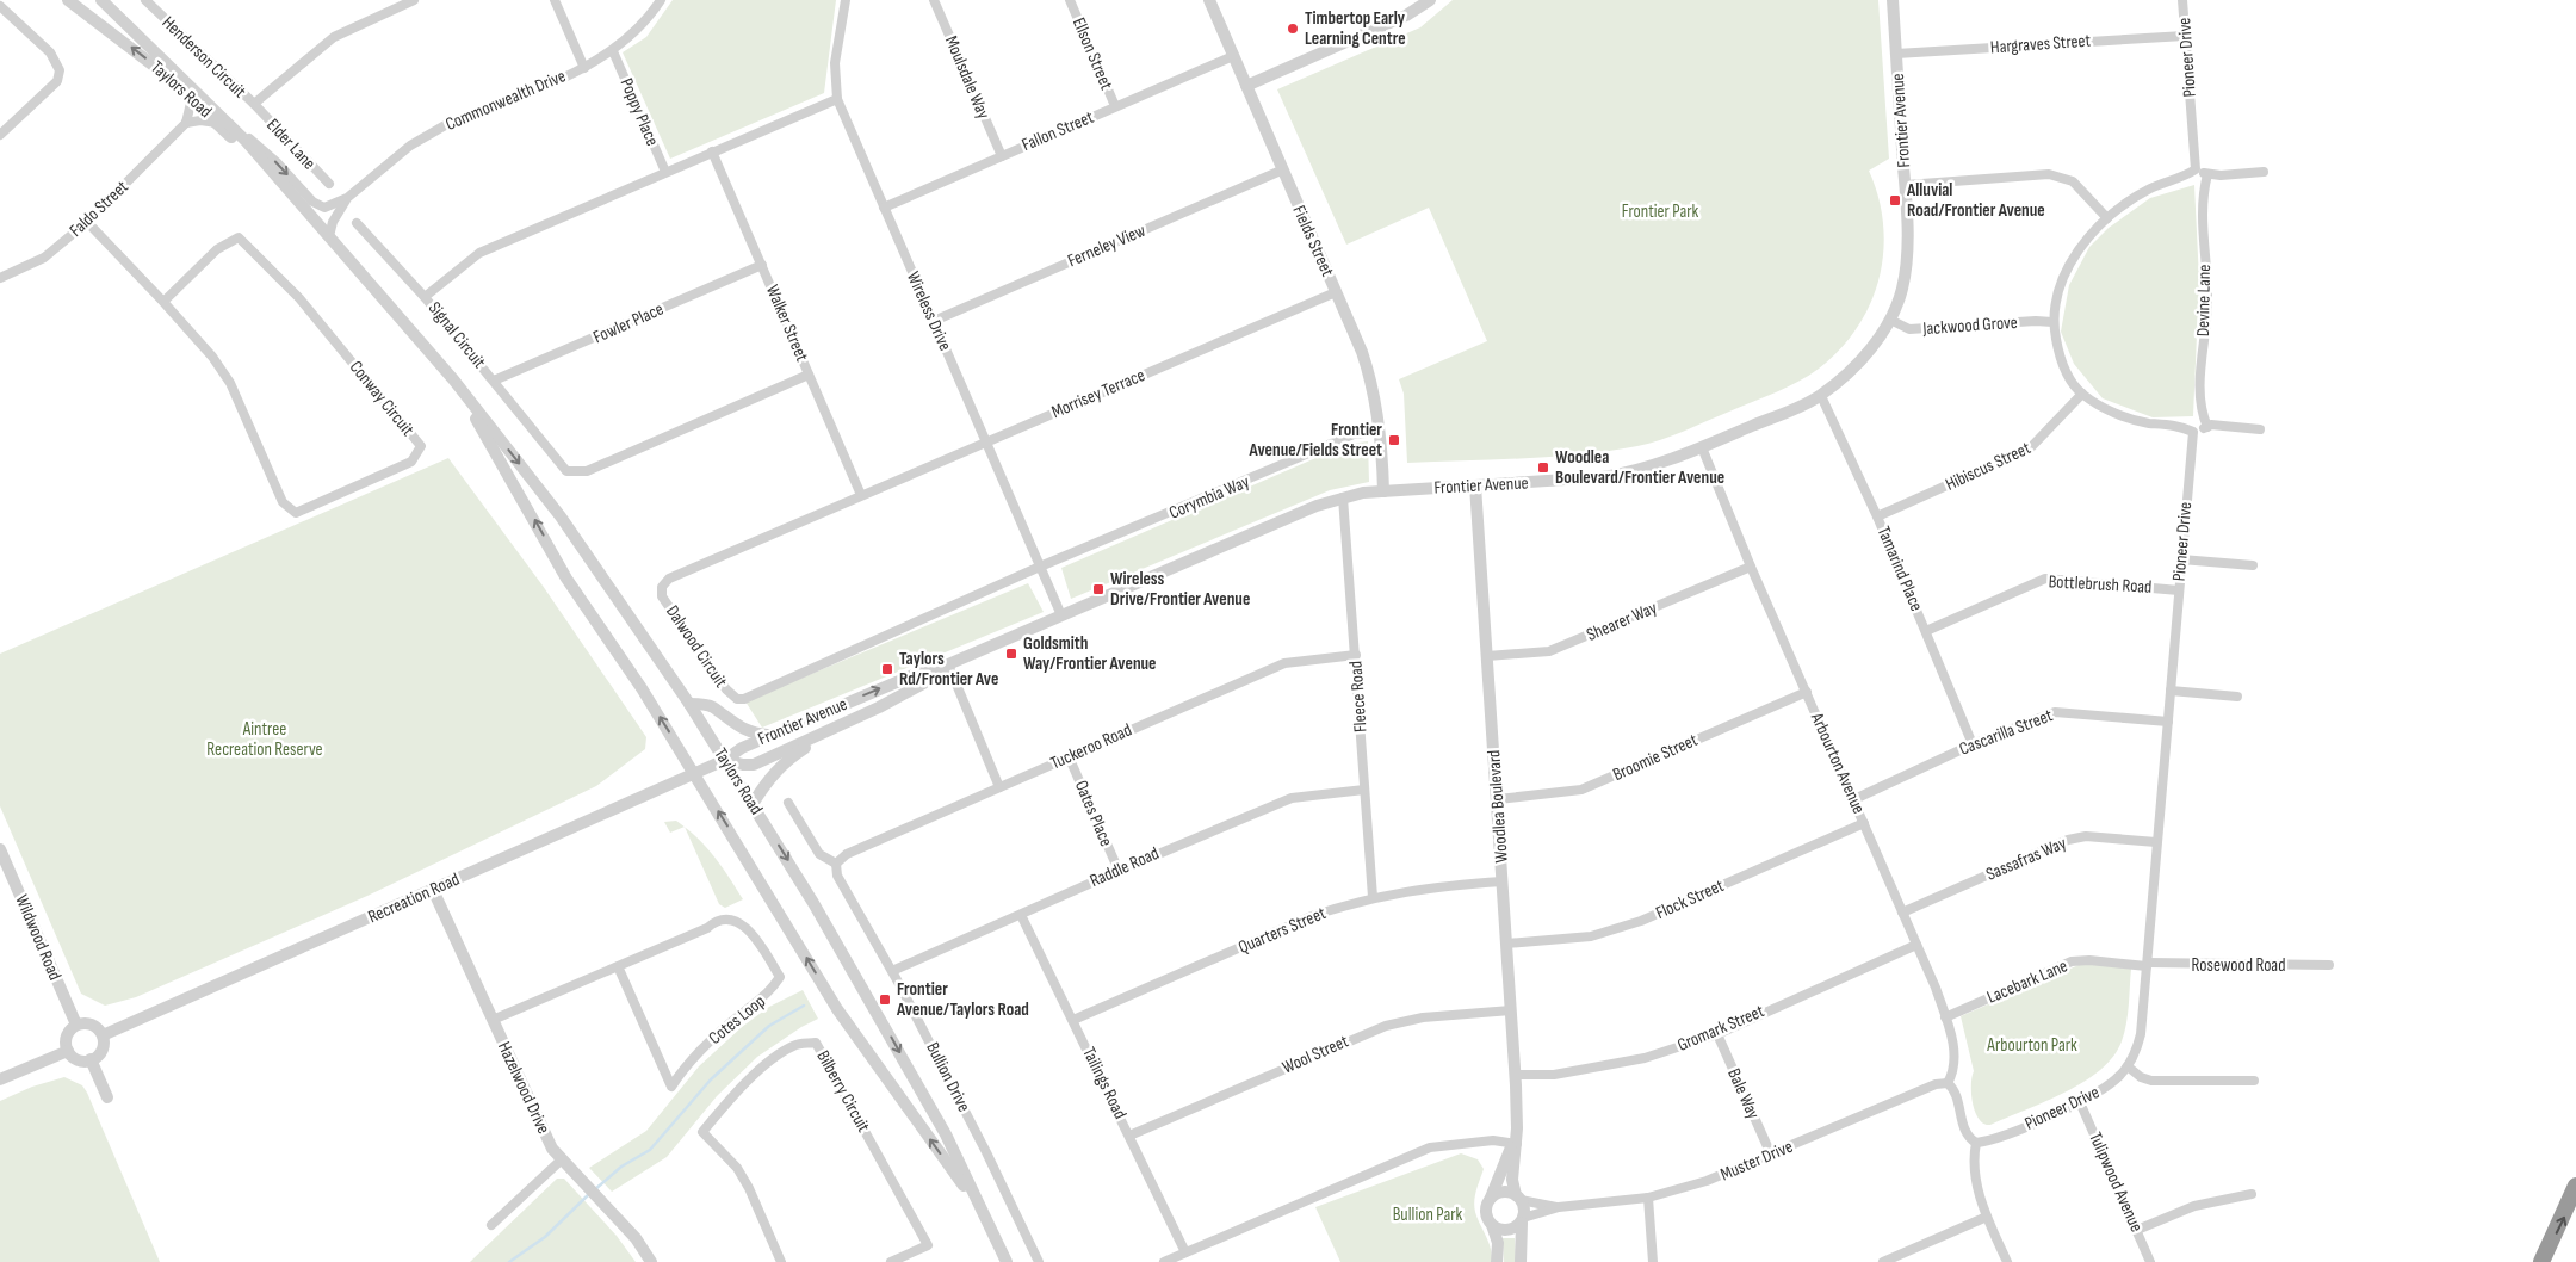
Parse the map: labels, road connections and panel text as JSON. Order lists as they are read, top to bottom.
{
  "streets": {
    "street": [
      "Hargraves Street",
      "Ellson Street",
      "Henderson Circuit",
      "Pioneer Drive",
      "Moulsdale Way",
      "Taylors Road",
      "Commonwealth Drive",
      "Poppy Place",
      "Frontier Avenue",
      "Fallon Street",
      "Elder Lane",
      "Faldo Street",
      "Fields Street",
      "Ferneley View",
      "Devine Lane",
      "Wireless Drive",
      "Fowler Place",
      "Walker Street",
      "Jackwood Grove",
      "Signal Circuit",
      "Morrisey Terrace",
      "Conway Circuit",
      "Hibiscus Street",
      "Corymbia Way",
      "Tamarind Place",
      "Bottlebrush Road",
      "Shearer Way",
      "Dalwood Circuit",
      "Fleece Road",
      "Cascarilla Street",
      "Tuckeroo Road",
      "Broomie Street",
      "Arbourton Avenue",
      "Woodlea Boulevard",
      "Oates Place",
      "Sassafras Way",
      "Raddle Road",
      "Recreation Road",
      "Flock Street",
      "Quarters Street",
      "Wildwood Road",
      "Rosewood Road",
      "Lacebark Lane",
      "Cotes Loop",
      "Gromark Street",
      "Wool Street",
      "Bullion Drive",
      "Tailings Road",
      "Hazelwood Drive",
      "Bilberry Circuit",
      "Bale Way",
      "Muster Drive",
      "Tulipwood Avenue"
    ]
  },
  "crossings": [
    ["Hargraves Street", "Pioneer Drive"],
    ["Hargraves Street", "Frontier Avenue"],
    ["Ellson Street", "Fallon Street"],
    ["Henderson Circuit", "Elder Lane"],
    ["Pioneer Drive", "Bottlebrush Road"],
    ["Pioneer Drive", "Cascarilla Street"],
    ["Pioneer Drive", "Sassafras Way"],
    ["Pioneer Drive", "Rosewood Road"],
    ["Pioneer Drive", "Lacebark Lane"],
    ["Pioneer Drive", "Tulipwood Avenue"],
    ["Moulsdale Way", "Fallon Street"],
    ["Taylors Road", "Commonwealth Drive"],
    ["Taylors Road", "Frontier Avenue"],
    ["Taylors Road", "Recreation Road"],
    ["Commonwealth Drive", "Poppy Place"],
    ["Poppy Place", "Signal Circuit"],
    ["Frontier Avenue", "Fields Street"],
    ["Frontier Avenue", "Wireless Drive"],
    ["Frontier Avenue", "Jackwood Grove"],
    ["Frontier Avenue", "Tamarind Place"],
    ["Frontier Avenue", "Fleece Road"],
    ["Frontier Avenue", "Arbourton Avenue"],
    ["Frontier Avenue", "Woodlea Boulevard"],
    ["Frontier Avenue", "Recreation Road"],
    ["Fallon Street", "Fields Street"],
    ["Fallon Street", "Wireless Drive"],
    ["Faldo Street", "Conway Circuit"],
    ["Fields Street", "Ferneley View"],
    ["Fields Street", "Morrisey Terrace"],
    ["Fields Street", "Corymbia Way"],
    ["Ferneley View", "Wireless Drive"],
    ["Wireless Drive", "Signal Circuit"],
    ["Wireless Drive", "Morrisey Terrace"],
    ["Wireless Drive", "Corymbia Way"],
    ["Wireless Drive", "Dalwood Circuit"],
    ["Fowler Place", "Walker Street"],
    ["Fowler Place", "Signal Circuit"],
    ["Walker Street", "Signal Circuit"],
    ["Walker Street", "Morrisey Terrace"],
    ["Walker Street", "Dalwood Circuit"],
    ["Morrisey Terrace", "Dalwood Circuit"],
    ["Hibiscus Street", "Tamarind Place"],
    ["Corymbia Way", "Dalwood Circuit"],
    ["Tamarind Place", "Bottlebrush Road"],
    ["Tamarind Place", "Cascarilla Street"],
    ["Shearer Way", "Arbourton Avenue"],
    ["Shearer Way", "Woodlea Boulevard"],
    ["Fleece Road", "Tuckeroo Road"],
    ["Fleece Road", "Raddle Road"],
    ["Fleece Road", "Quarters Street"],
    ["Cascarilla Street", "Arbourton Avenue"],
    ["Tuckeroo Road", "Oates Place"],
    ["Tuckeroo Road", "Bullion Drive"],
    ["Broomie Street", "Arbourton Avenue"],
    ["Broomie Street", "Woodlea Boulevard"],
    ["Arbourton Avenue", "Sassafras Way"],
    ["Arbourton Avenue", "Flock Street"],
    ["Arbourton Avenue", "Lacebark Lane"],
    ["Arbourton Avenue", "Gromark Street"],
    ["Arbourton Avenue", "Muster Drive"],
    ["Woodlea Boulevard", "Flock Street"],
    ["Woodlea Boulevard", "Quarters Street"],
    ["Woodlea Boulevard", "Gromark Street"],
    ["Woodlea Boulevard", "Wool Street"],
    ["Woodlea Boulevard", "Muster Drive"],
    ["Oates Place", "Raddle Road"],
    ["Raddle Road", "Bullion Drive"],
    ["Raddle Road", "Tailings Road"],
    ["Recreation Road", "Wildwood Road"],
    ["Recreation Road", "Hazelwood Drive"],
    ["Quarters Street", "Tailings Road"],
    ["Rosewood Road", "Lacebark Lane"],
    ["Cotes Loop", "Hazelwood Drive"],
    ["Gromark Street", "Bale Way"],
    ["Wool Street", "Tailings Road"],
    ["Bale Way", "Muster Drive"]
  ],
  "parks": [
    "Frontier Park",
    "Aintree Recreation Reserve",
    "Arbourton Park",
    "Bullion Park"
  ],
  "places": {
    "other": ["Timbertop Early Learning Centre"],
    "transit": [
      "Alluvial Road/Frontier Avenue",
      "Frontier Avenue/Fields Street",
      "Woodlea Boulevard/Frontier Avenue",
      "Wireless Drive/Frontier Avenue",
      "Goldsmith Way/Frontier Avenue",
      "Taylors Rd/Frontier Ave",
      "Frontier Avenue/Taylors Road"
    ]
  }
}
